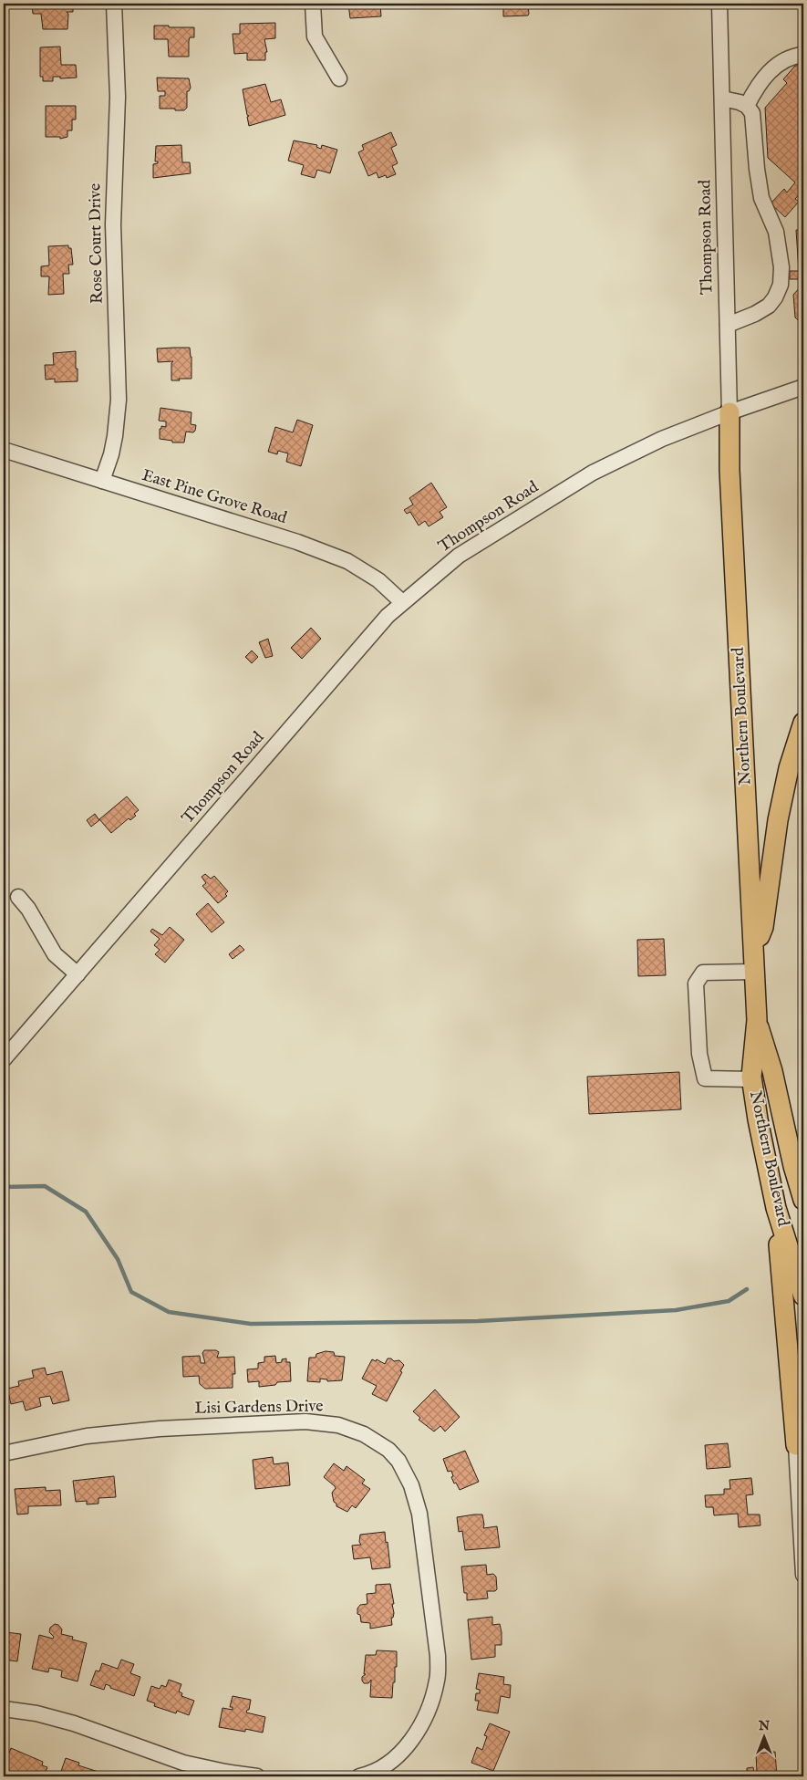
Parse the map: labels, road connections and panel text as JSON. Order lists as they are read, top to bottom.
{
  "streets": {
    "main road": ["Northern Boulevard"],
    "street": [
      "Thompson Road",
      "Rose Court Drive",
      "East Pine Grove Road",
      "Lisi Gardens Drive"
    ]
  },
  "crossings": [
    ["Thompson Road", "East Pine Grove Road"],
    ["Thompson Road", "Northern Boulevard"],
    ["Rose Court Drive", "East Pine Grove Road"]
  ],
  "north": "top"
}
